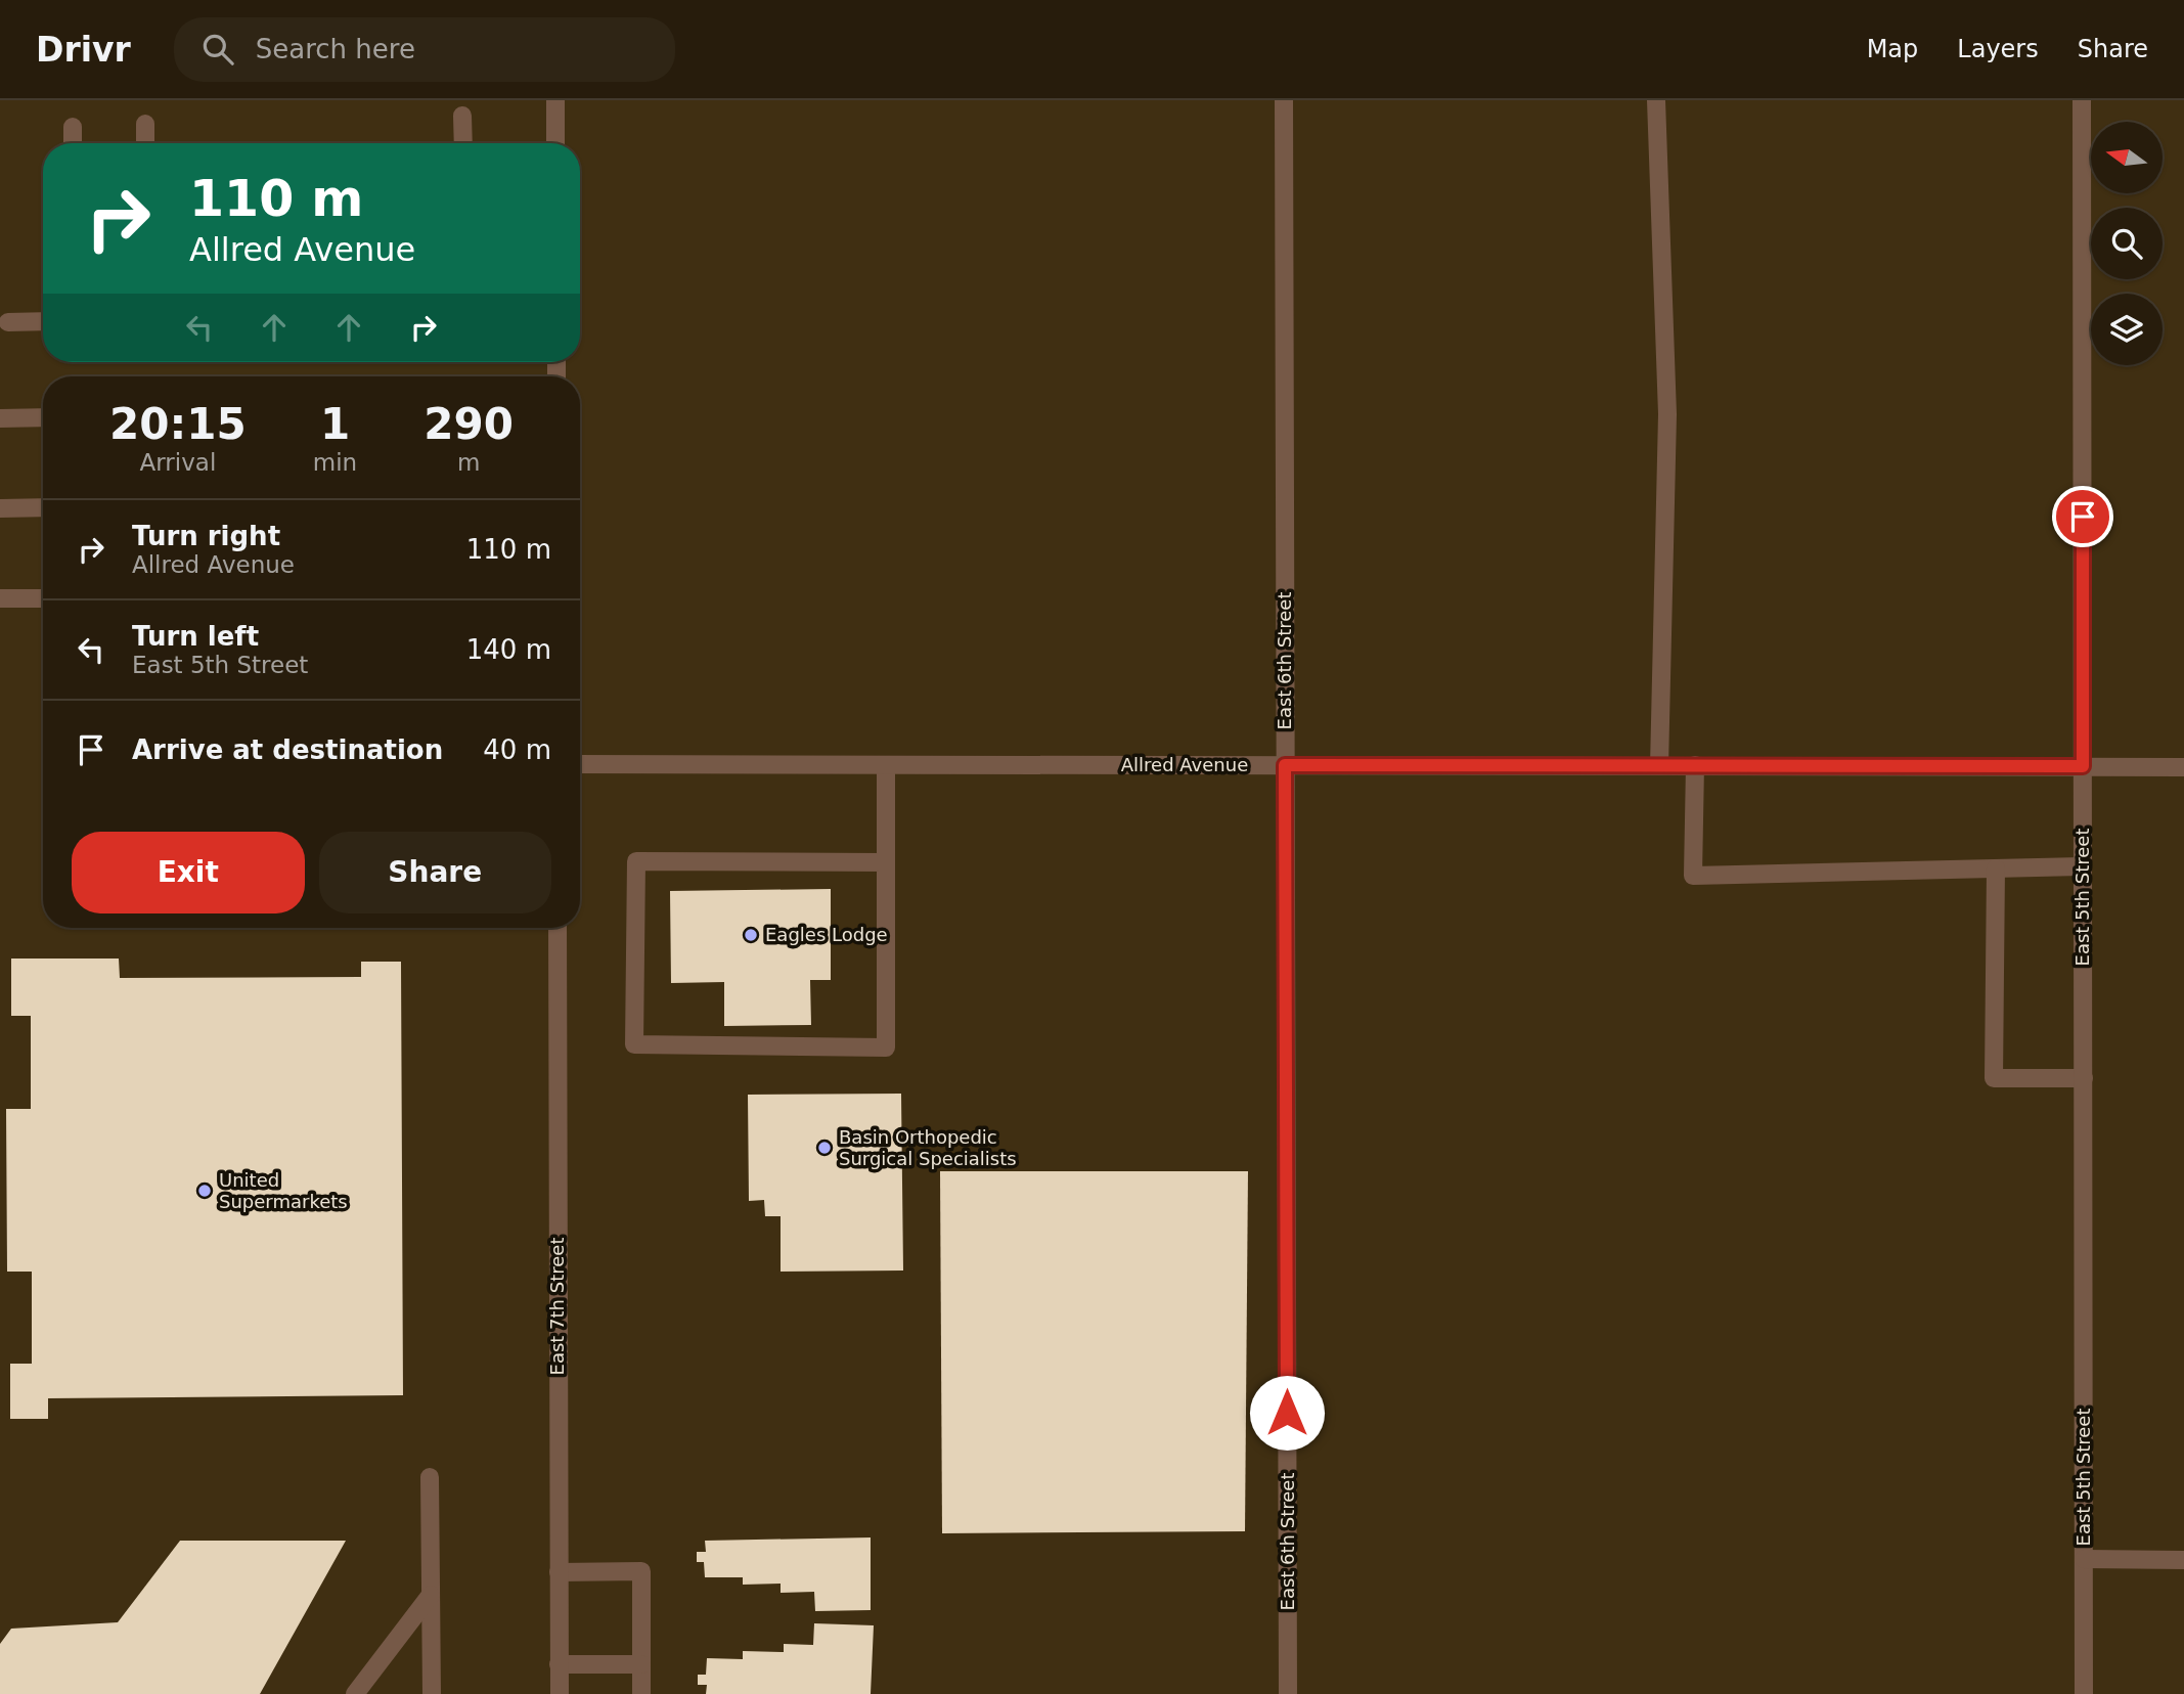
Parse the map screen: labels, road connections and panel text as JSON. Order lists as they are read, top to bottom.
{
  "streets": {
    "street": [
      "East 6th Street",
      "Allred Avenue",
      "East 5th Street",
      "East 7th Street"
    ]
  },
  "crossings": [
    ["East 6th Street", "Allred Avenue"],
    ["Allred Avenue", "East 5th Street"]
  ],
  "places": ["Eagles Lodge", "Basin Orthopedic Surgical Specialists", "United Supermarkets"],
  "north": "left",
  "page": {
    "header": "Drivr",
    "search": "Search here",
    "nav": ["Map", "Layers", "Share"],
    "turn": ["110 m", "Allred Avenue"],
    "eta": [
      "20:15",
      "Arrival",
      "1",
      "min",
      "290",
      "m"
    ],
    "list": [
      {
        "name": "Turn right",
        "note": "Allred Avenue",
        "value": "110 m"
      },
      {
        "name": "Turn left",
        "note": "East 5th Street",
        "value": "140 m"
      },
      {
        "name": "Arrive at destination",
        "value": "40 m"
      }
    ],
    "buttons": ["Exit", "Share"]
  }
}
